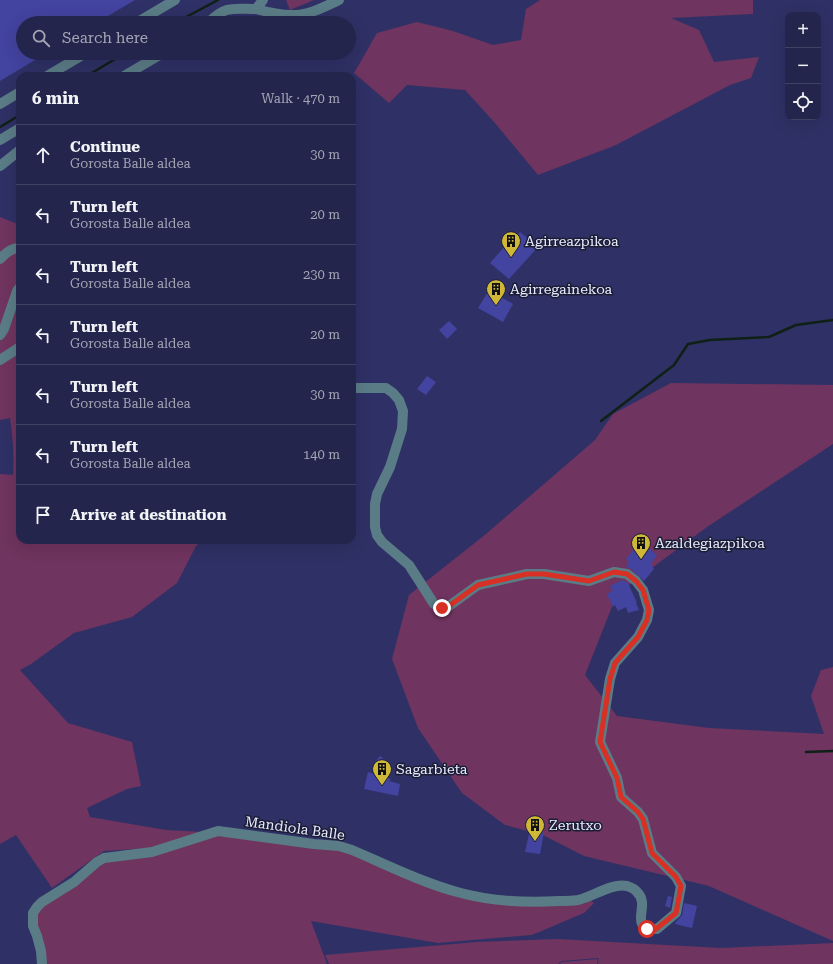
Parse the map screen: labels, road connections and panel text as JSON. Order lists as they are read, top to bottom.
{
  "streets": {
    "street": ["Mandiola Balle"]
  },
  "places": {
    "building": [
      "Agirreazpikoa",
      "Agirregainekoa",
      "Azaldegiazpikoa",
      "Sagarbieta",
      "Zerutxo"
    ]
  },
  "page": {
    "map_buttons": ["+", "−"],
    "search": "Search here",
    "heading": ["6 min", "Walk · 470 m"],
    "list": [
      ["Continue", "Gorosta Balle aldea", "30 m"],
      ["Turn left", "Gorosta Balle aldea", "20 m"],
      ["Turn left", "Gorosta Balle aldea", "230 m"],
      ["Turn left", "Gorosta Balle aldea", "20 m"],
      ["Turn left", "Gorosta Balle aldea", "30 m"],
      ["Turn left", "Gorosta Balle aldea", "140 m"],
      "Arrive at destination"
    ]
  }
}
